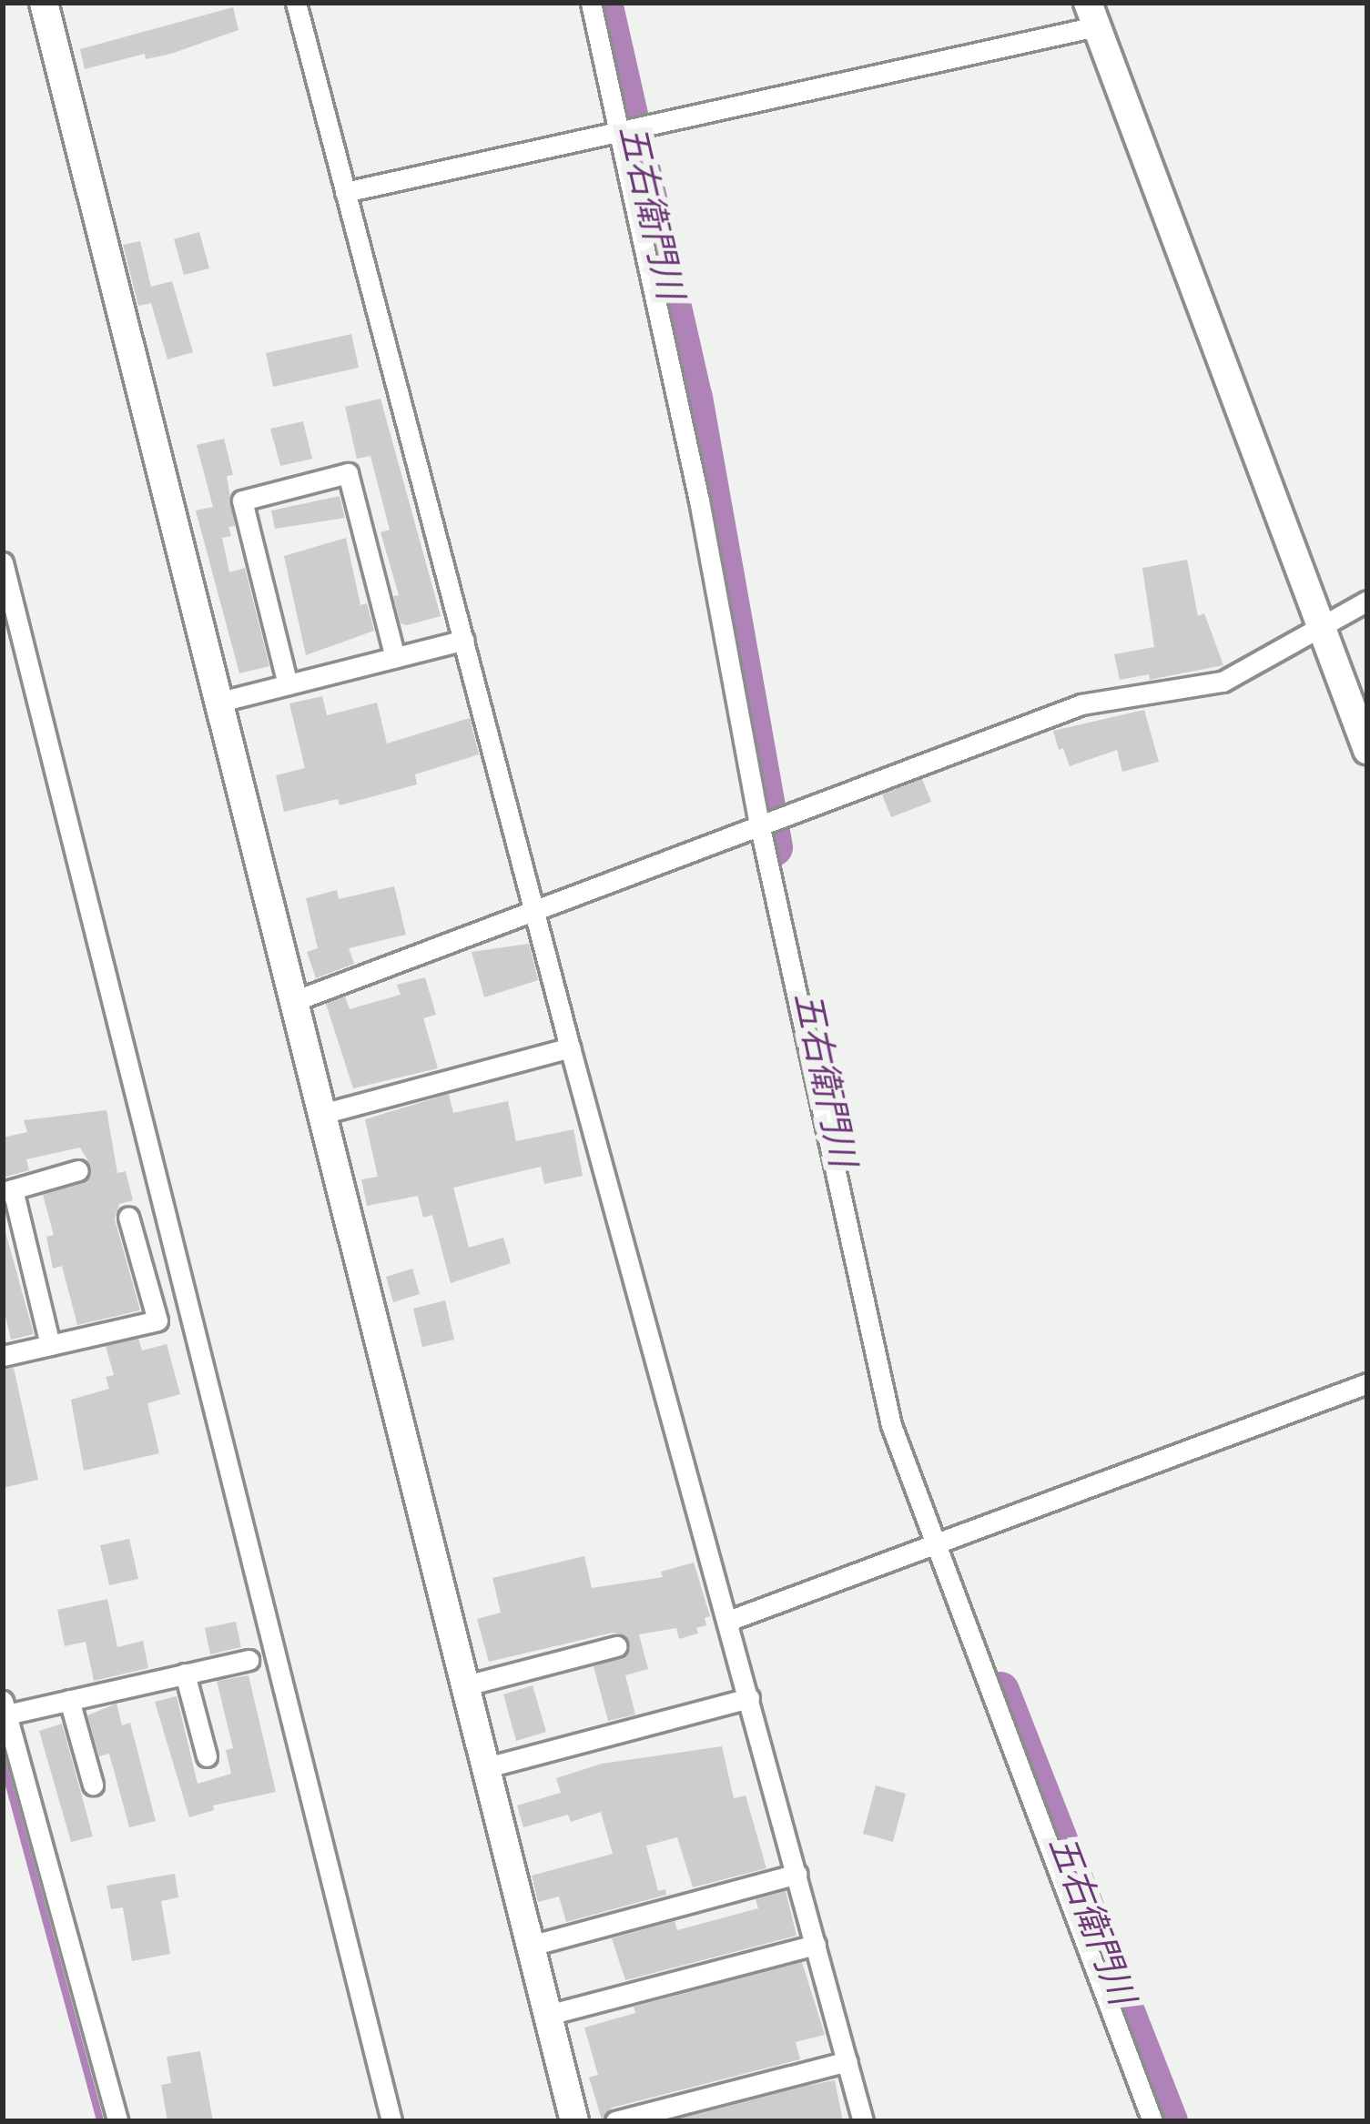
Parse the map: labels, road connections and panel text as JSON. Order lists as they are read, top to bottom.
{
  "water": ["五右衛門川"]
}
